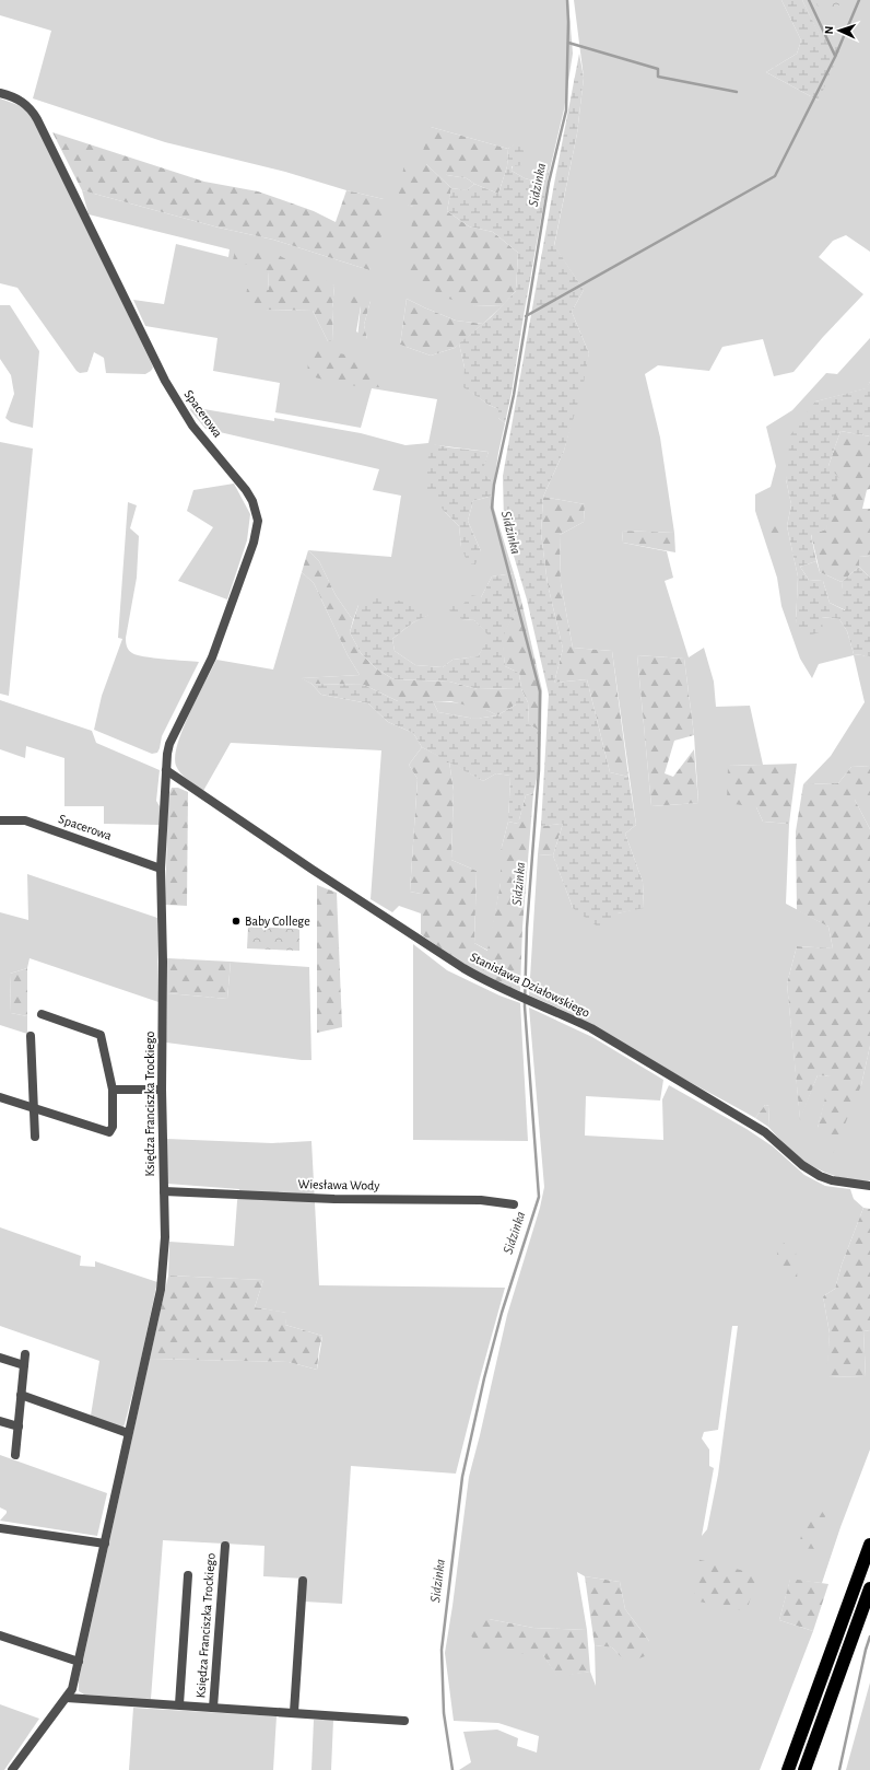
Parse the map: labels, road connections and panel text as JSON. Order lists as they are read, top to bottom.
{
  "streets": {
    "street": [
      "Spacerowa",
      "Stanisława Działowskiego",
      "Księdza Franciszka Trockiego",
      "Wiesława Wody"
    ]
  },
  "crossings": [
    ["Spacerowa", "Stanisława Działowskiego"],
    ["Spacerowa", "Księdza Franciszka Trockiego"],
    ["Stanisława Działowskiego", "Księdza Franciszka Trockiego"],
    ["Księdza Franciszka Trockiego", "Wiesława Wody"]
  ],
  "water": ["Sidzinka"],
  "places": ["Baby College"],
  "north": "left"
}
